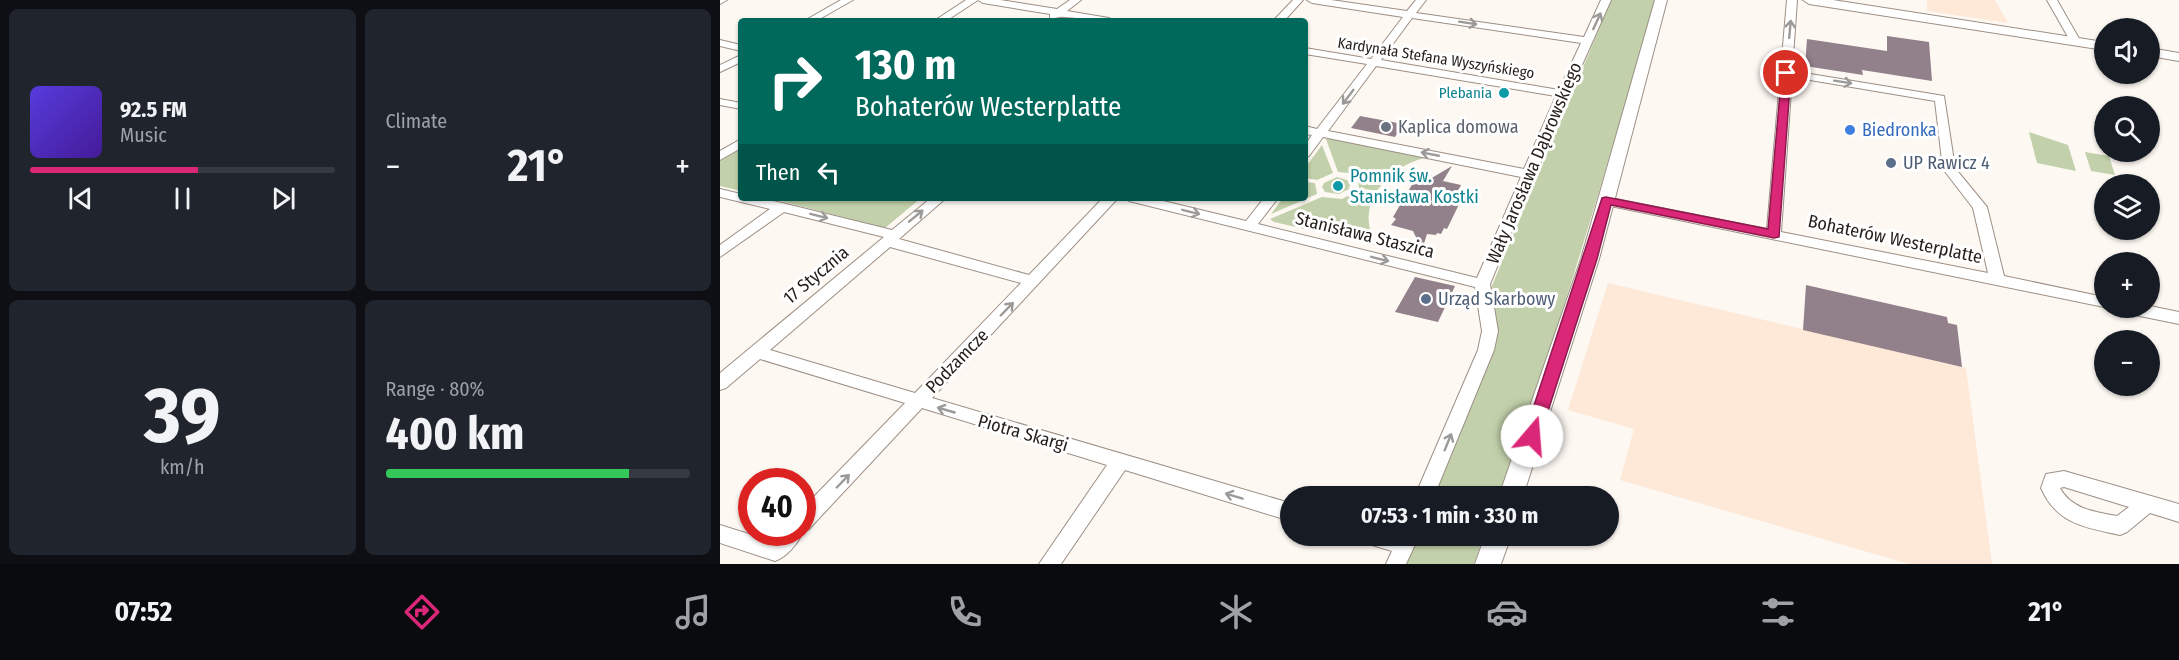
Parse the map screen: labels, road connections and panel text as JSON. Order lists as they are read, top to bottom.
{
  "streets": {
    "street": [
      "Kardynała Stefana Wyszyńskiego",
      "Wały Jarosława Dąbrowskiego",
      "Stanisława Staszica",
      "Bohaterów Westerplatte",
      "17 Stycznia",
      "Podzamcze",
      "Piotra Skargi"
    ]
  },
  "crossings": [
    ["Kardynała Stefana Wyszyńskiego", "Wały Jarosława Dąbrowskiego"],
    ["Wały Jarosława Dąbrowskiego", "Stanisława Staszica"],
    ["17 Stycznia", "Piotra Skargi"],
    ["Podzamcze", "Piotra Skargi"]
  ],
  "one_way": ["Podzamcze", "Piotra Skargi"],
  "places": [
    "Plebania",
    "Kaplica domowa",
    "Biedronka",
    "UP Rawicz 4",
    "Pomnik św. Stanisława Kostki",
    "Urząd Skarbowy"
  ],
  "page": {
    "tile": [
      "Climate",
      ["39", "km/h"],
      ["Range · 80%", "400 km"]
    ],
    "map_buttons": ["+", "−"],
    "turn": ["130 m", "Bohaterów Westerplatte"],
    "song": ["92.5 FM", "Music"],
    "heat": ["−", "21°", "+"],
    "then": "Then",
    "limit": "40",
    "trip": "07:53 · 1 min · 330 m",
    "tabs": ["07:52", "21°"]
  }
}
